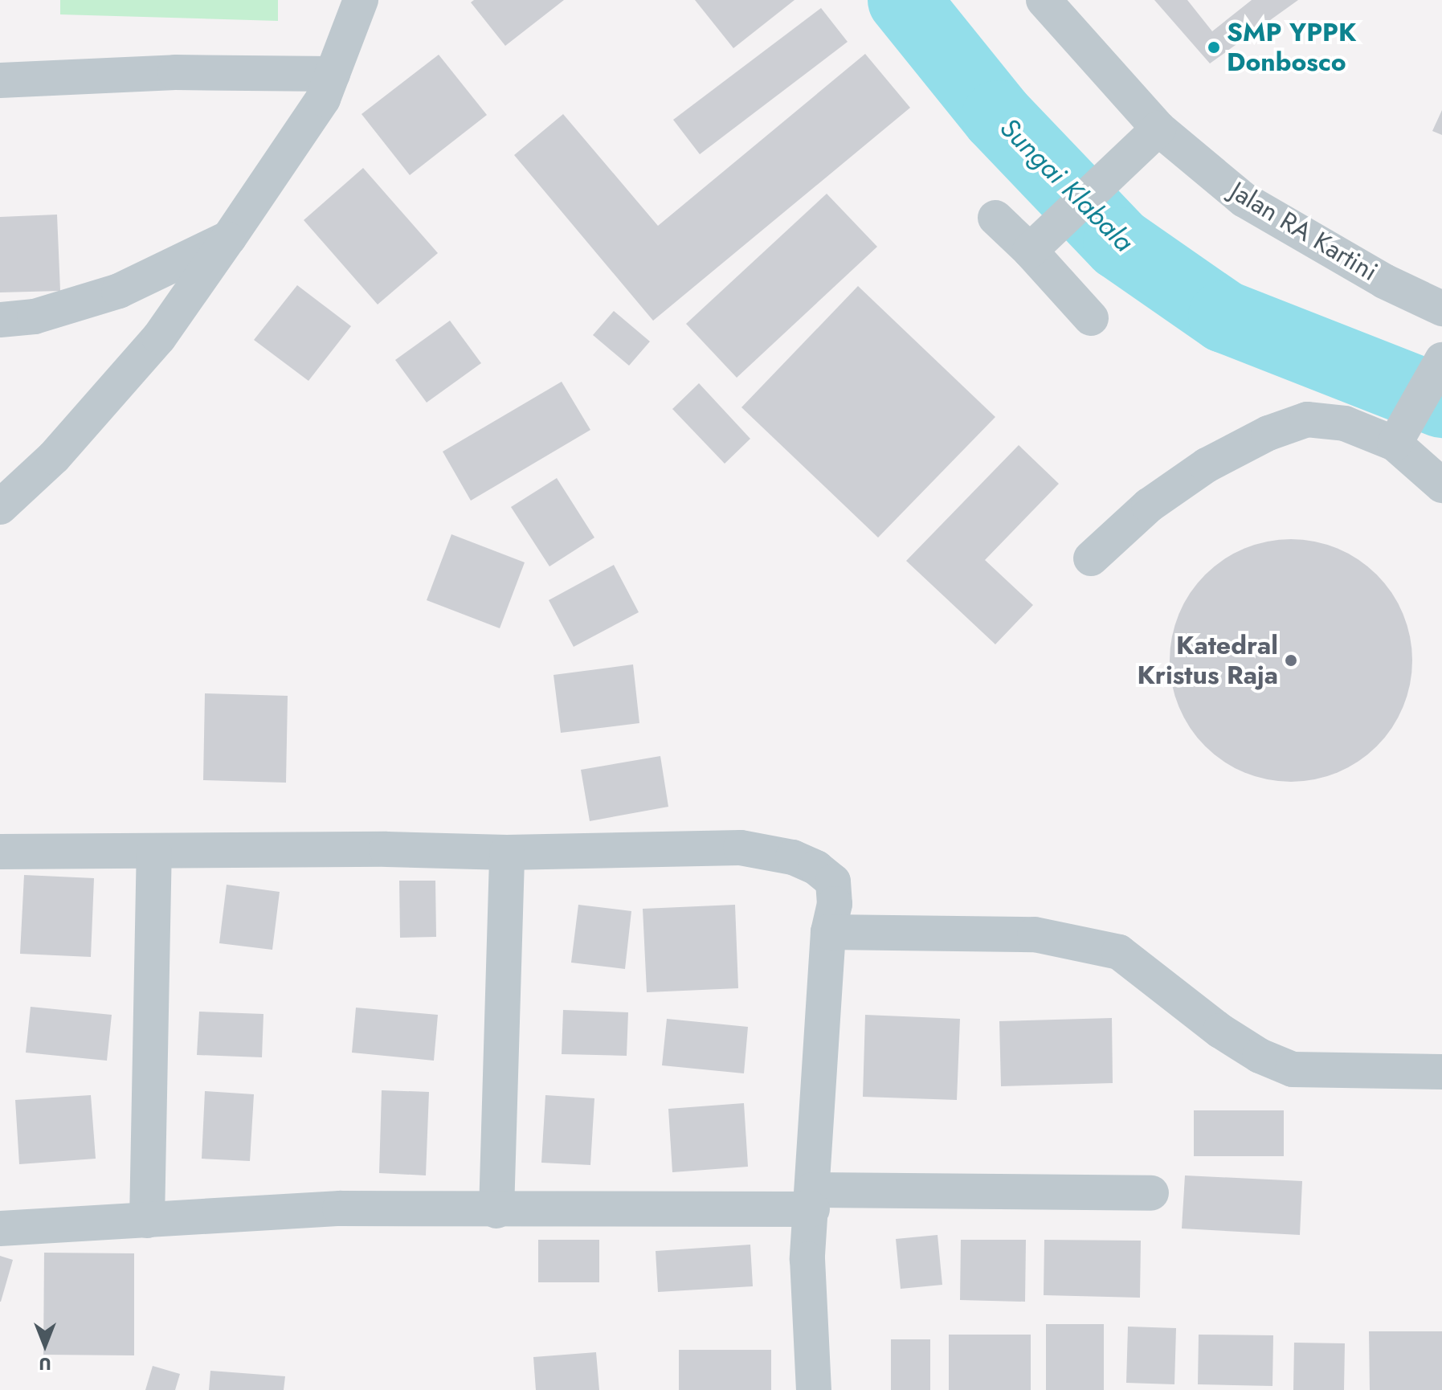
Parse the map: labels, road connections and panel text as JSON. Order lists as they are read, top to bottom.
{
  "streets": {
    "street": ["Jalan RA Kartini"]
  },
  "water": ["Sungai Klabala"],
  "places": ["SMP YPPK Donbosco", "Katedral Kristus Raja"],
  "north": "bottom"
}
